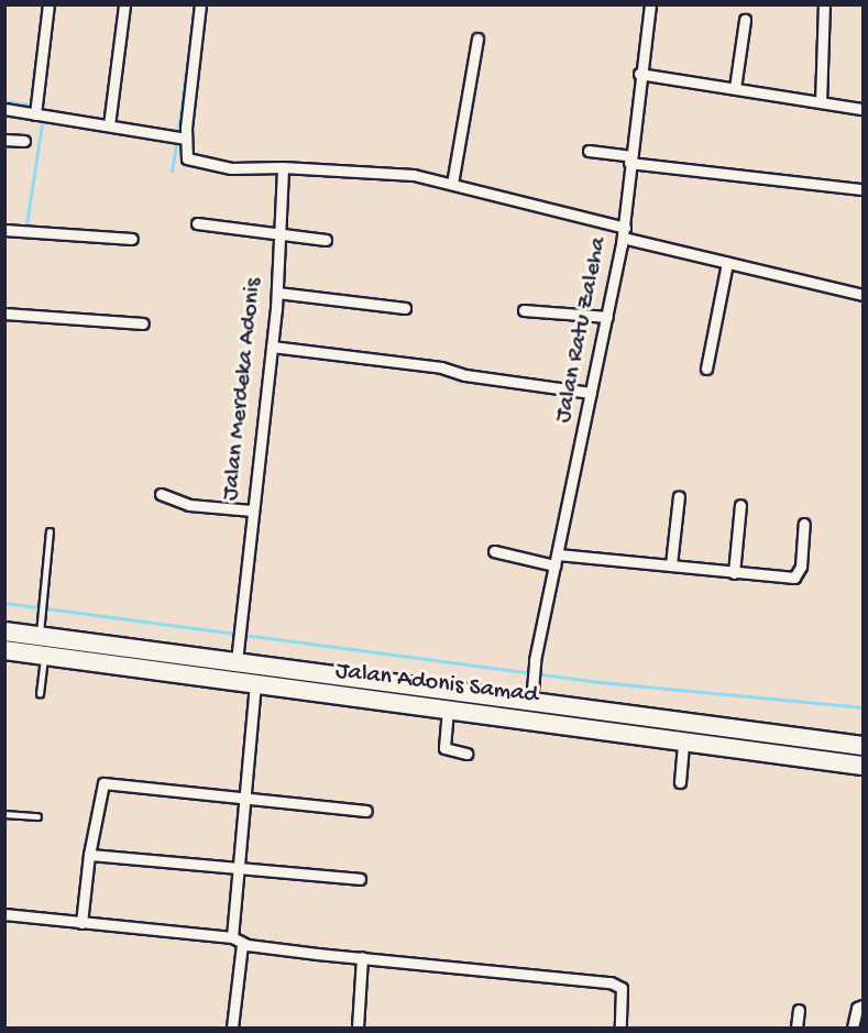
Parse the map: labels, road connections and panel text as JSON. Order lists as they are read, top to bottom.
{
  "streets": {
    "highway": ["Jalan Adonis Samad"],
    "street": ["Jalan Ratu Zaleha", "Jalan Merdeka Adonis"]
  }
}
